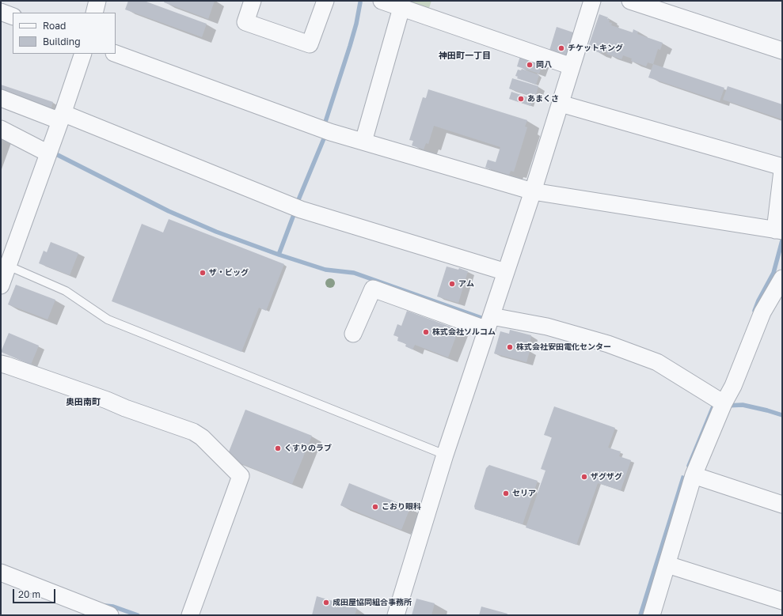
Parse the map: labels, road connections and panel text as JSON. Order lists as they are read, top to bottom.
{
  "districts": ["神田町一丁目", "奥田南町"],
  "places": [
    "チケットキング",
    "岡八",
    "あまくさ",
    "ザ・ビッグ",
    "アム",
    "株式会社ソルコム",
    "株式会社安田電化センター",
    "くすりのラブ",
    "ザグザグ",
    "セリア",
    "こおり眼科",
    "成田屋協同組合事務所"
  ],
  "legend": ["Road", "Building"],
  "scale_bar": "20 m"
}
